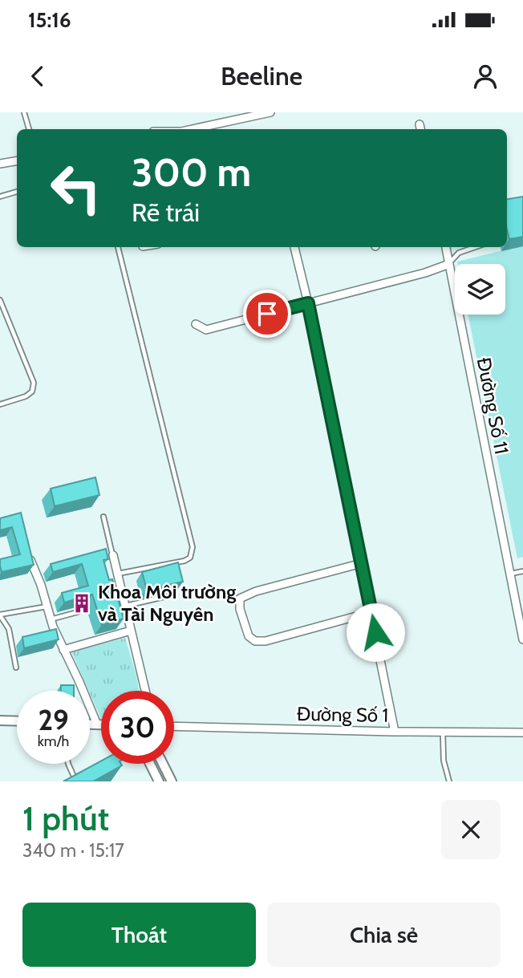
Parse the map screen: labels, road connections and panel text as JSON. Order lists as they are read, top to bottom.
{
  "streets": {
    "street": ["Đường Số 11", "Đường Số 1"]
  },
  "places": {
    "building": ["Khoa Môi trường và Tài Nguyên"]
  },
  "page": {
    "status": "15:16",
    "header": "Beeline",
    "turn": ["300 m", "Rẽ trái"],
    "speed": "29 km/h",
    "limit": "30",
    "heading": ["1 phút", "340 m · 15:17"],
    "buttons": ["Thoát", "Chia sẻ"]
  }
}
